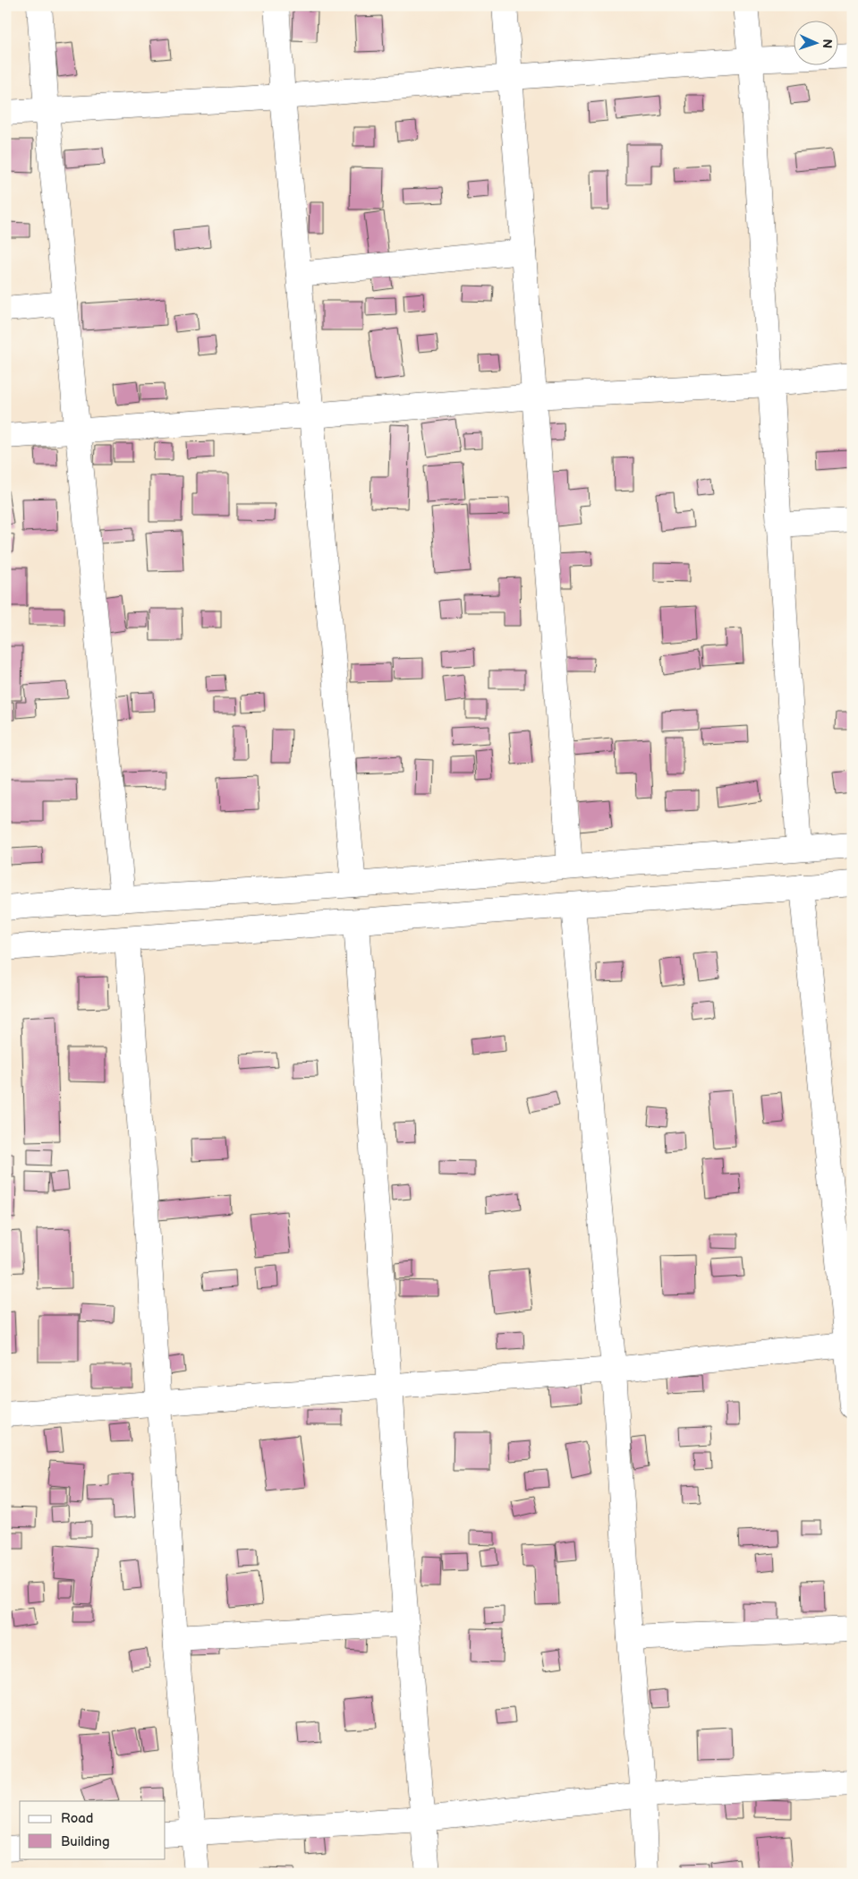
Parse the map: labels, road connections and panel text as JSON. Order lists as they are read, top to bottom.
{
  "legend": ["Road", "Building"],
  "north": "right"
}
